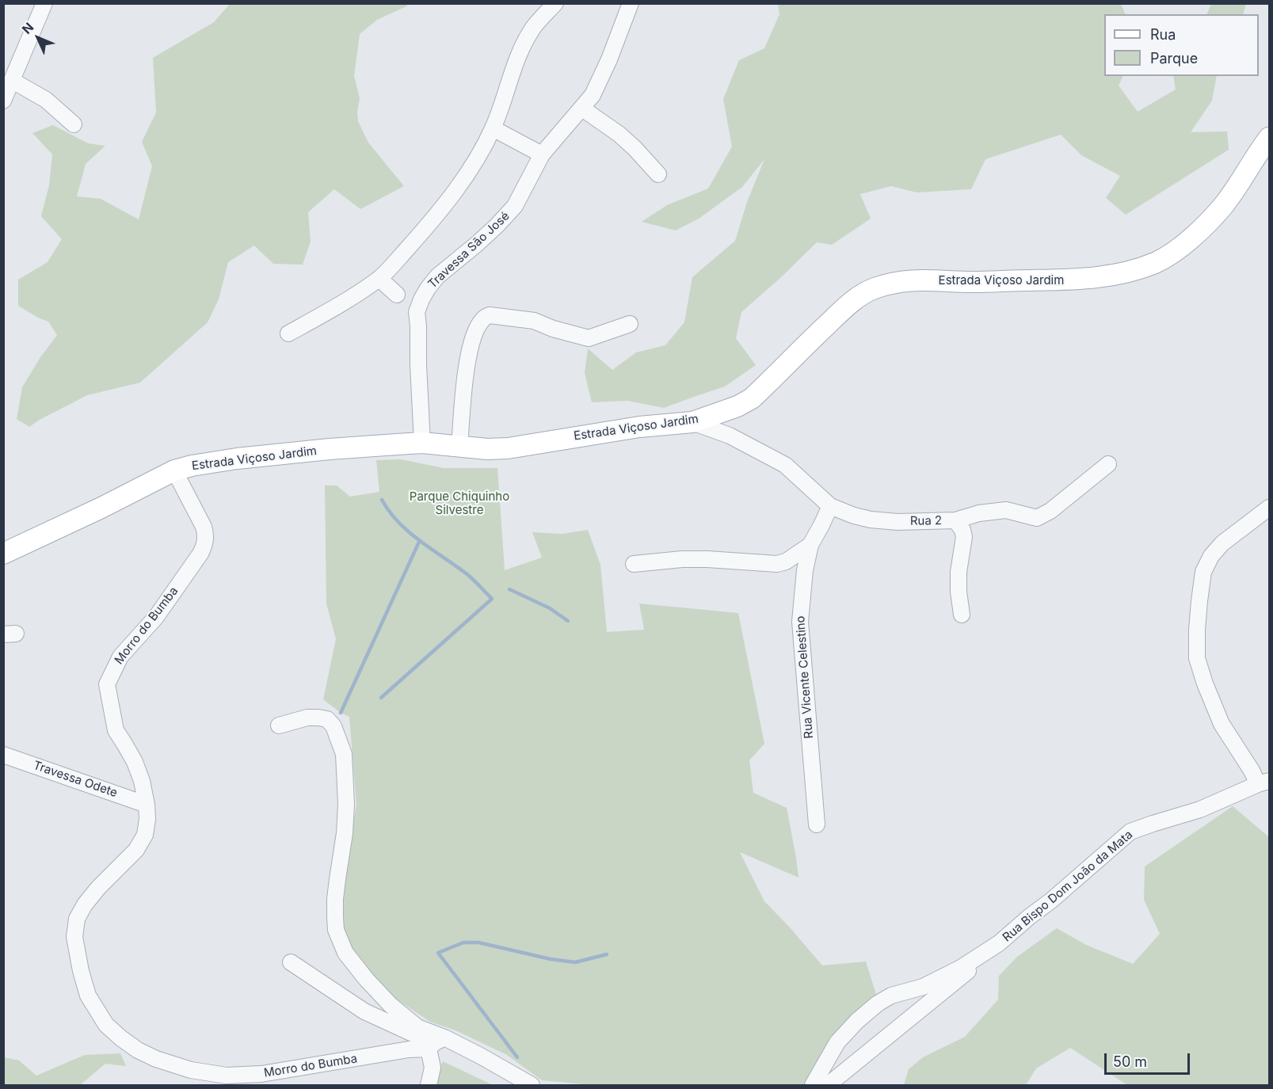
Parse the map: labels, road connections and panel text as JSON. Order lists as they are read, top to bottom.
{
  "streets": {
    "main road": ["Estrada Viçoso Jardim"],
    "street": [
      "Travessa São José",
      "Rua 2",
      "Morro do Bumba",
      "Rua Vicente Celestino",
      "Travessa Odete",
      "Rua Bispo Dom João da Mata"
    ]
  },
  "crossings": [
    ["Travessa São José", "Estrada Viçoso Jardim"],
    ["Estrada Viçoso Jardim", "Morro do Bumba"],
    ["Rua 2", "Rua Vicente Celestino"],
    ["Morro do Bumba", "Travessa Odete"]
  ],
  "parks": ["Parque Chiquinho Silvestre"],
  "legend": ["Rua", "Parque"],
  "scale_bar": "50 m",
  "north": "top left"
}
